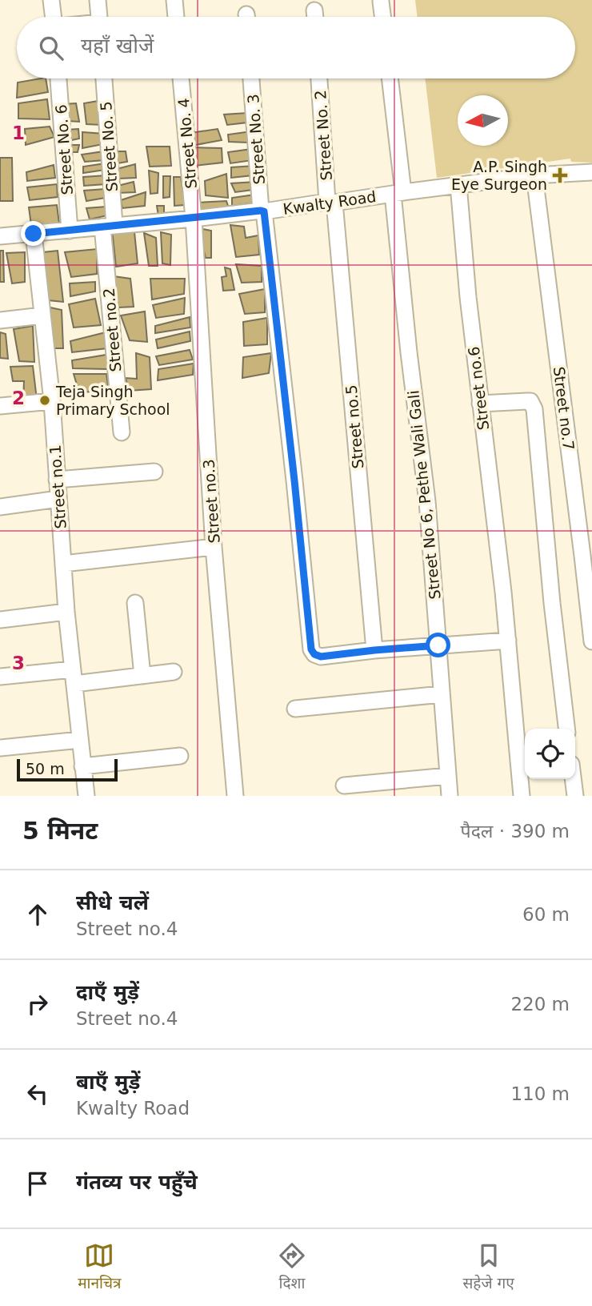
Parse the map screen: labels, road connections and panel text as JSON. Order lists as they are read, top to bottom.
{
  "streets": {
    "street": [
      "Street No. 2",
      "Street No. 3",
      "Street No. 4",
      "Street No. 5",
      "Street No. 6",
      "Kwalty Road",
      "Street no.2",
      "Street no.6",
      "Street no.7",
      "Street no.5",
      "Street no.1",
      "Street No 6, Pethe Wali Gali",
      "Street no.3"
    ]
  },
  "crossings": [
    ["Street No. 2", "Kwalty Road"],
    ["Street No. 2", "Street no.5"],
    ["Street No. 3", "Kwalty Road"],
    ["Street No. 3", "Street no.6"],
    ["Street No. 3", "Street no.5"],
    ["Street No. 3", "Street No 6, Pethe Wali Gali"],
    ["Street No. 4", "Kwalty Road"],
    ["Street No. 4", "Street no.3"],
    ["Street No. 5", "Kwalty Road"],
    ["Street No. 5", "Street no.2"],
    ["Street No. 6", "Kwalty Road"],
    ["Kwalty Road", "Street no.2"],
    ["Kwalty Road", "Street no.6"],
    ["Kwalty Road", "Street no.7"],
    ["Kwalty Road", "Street no.5"],
    ["Kwalty Road", "Street no.1"],
    ["Kwalty Road", "Street No 6, Pethe Wali Gali"],
    ["Kwalty Road", "Street no.3"]
  ],
  "places": {
    "health": ["A.P. Singh Eye Surgeon"],
    "other": ["Teja Singh Primary School"]
  },
  "scale_bar": "50 m",
  "north": "left",
  "page": {
    "search": "यहाँ खोजें",
    "scale": "50 m",
    "heading": ["5 मिनट", "पैदल · 390 m"],
    "list": [
      ["सीधे चलें", "Street no.4", "60 m"],
      ["दाएँ मुड़ें", "Street no.4", "220 m"],
      ["बाएँ मुड़ें", "Kwalty Road", "110 m"],
      "गंतव्य पर पहुँचे"
    ],
    "nav": ["मानचित्र", "दिशा", "सहेजे गए"]
  },
  "grid": {
    "rows": ["1", "2", "3"]
  }
}
